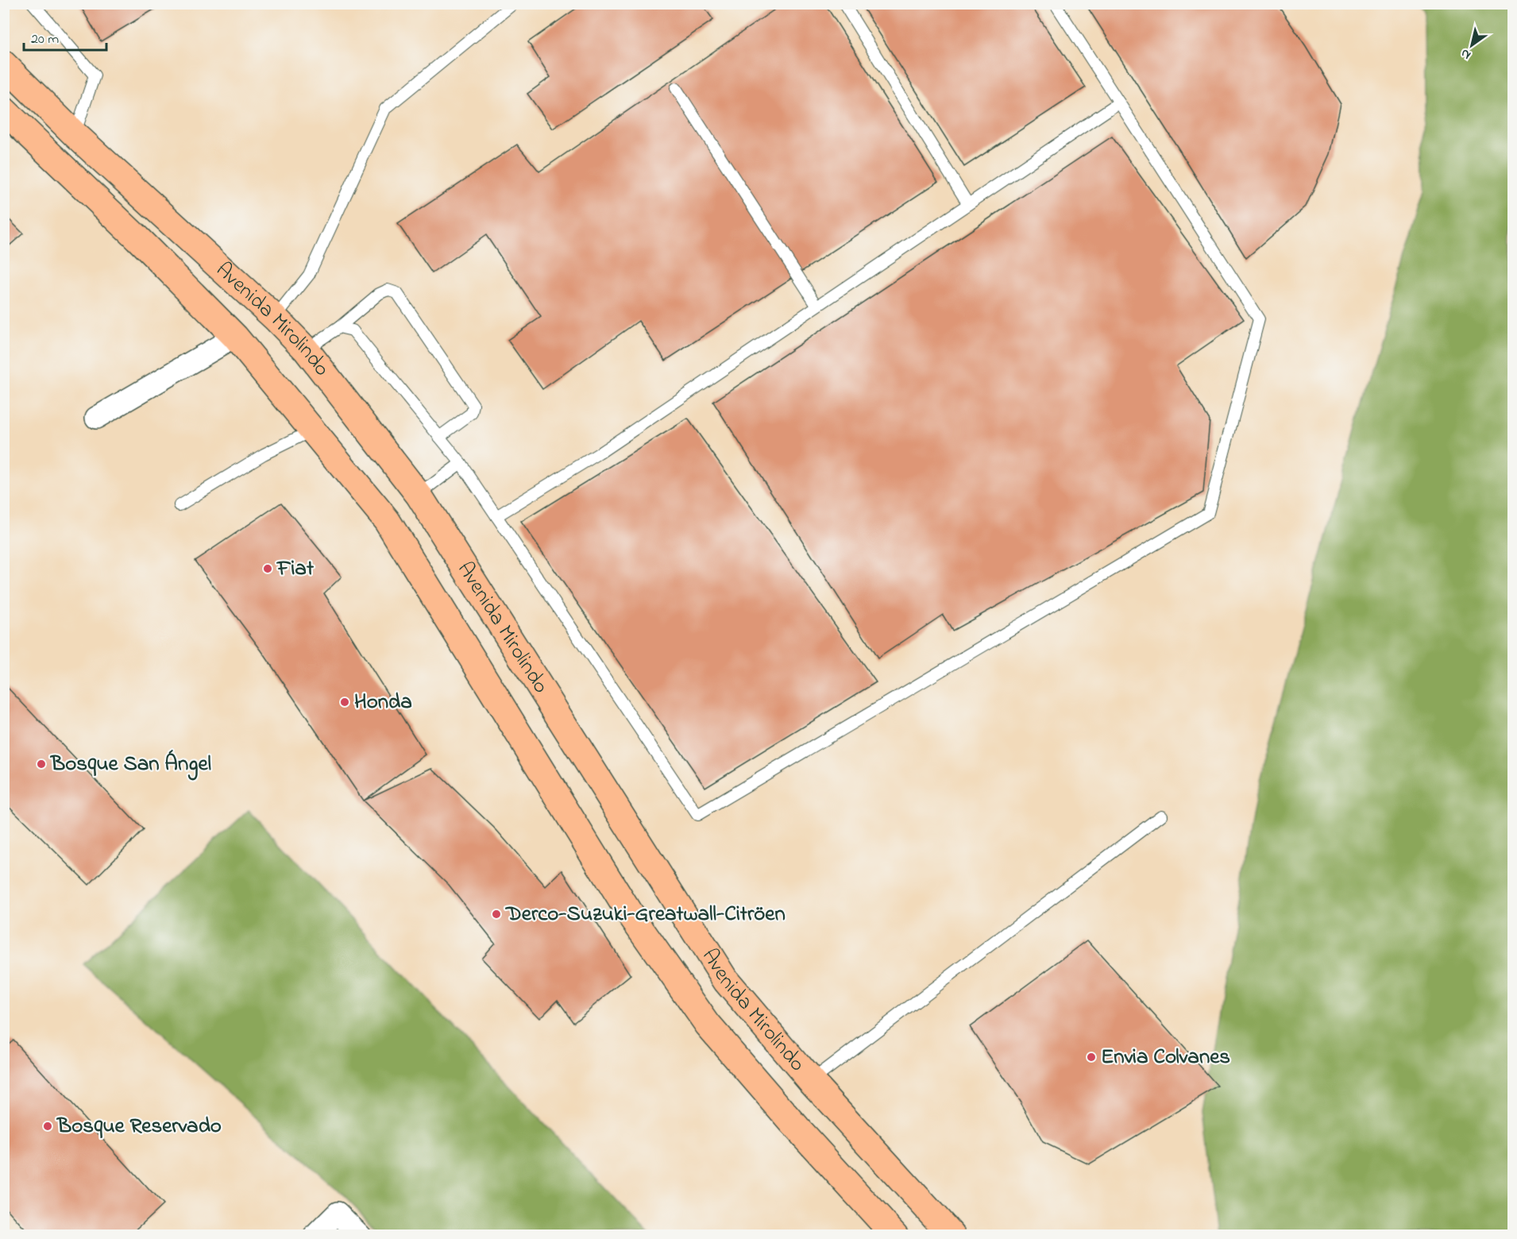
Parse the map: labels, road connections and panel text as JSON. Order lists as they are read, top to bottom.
{
  "streets": {
    "main road": ["Avenida Mirolindo"]
  },
  "places": [
    "Fiat",
    "Honda",
    "Bosque San Ángel",
    "Derco-Suzuki-Greatwall-Citröen",
    "Envia Colvanes",
    "Bosque Reservado"
  ],
  "scale_bar": "20 m",
  "north": "bottom left"
}
